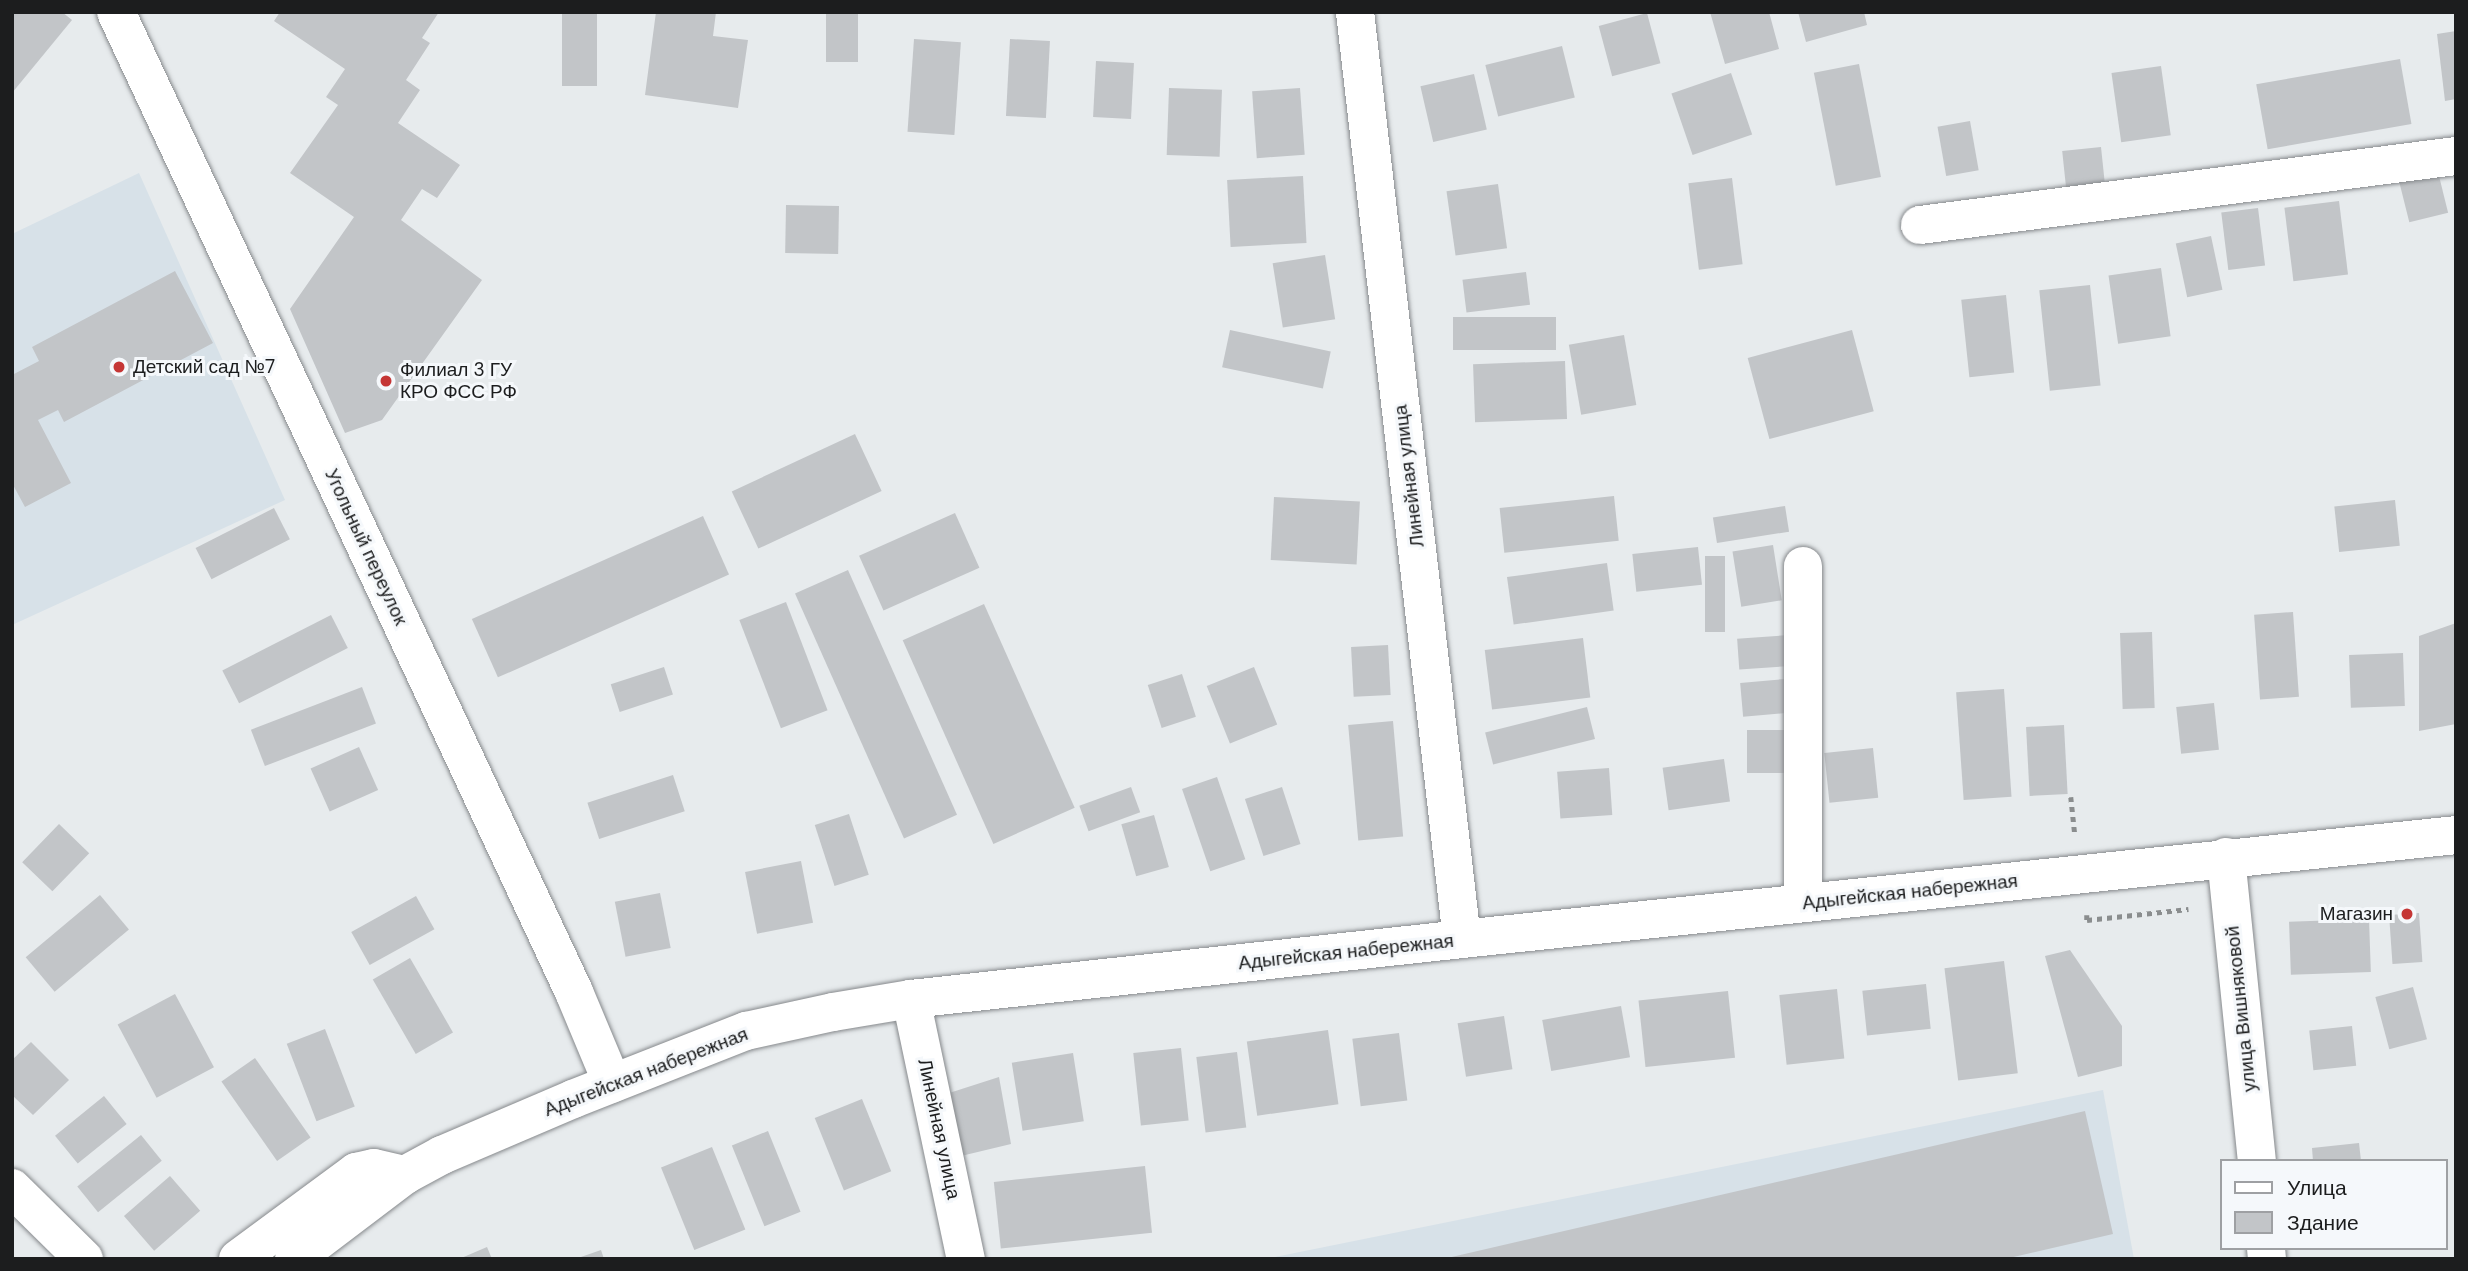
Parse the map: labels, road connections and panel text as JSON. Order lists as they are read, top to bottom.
{
  "streets": {
    "street": [
      "Линейная улица",
      "Угольный переулок",
      "Адыгейская набережная",
      "улица Вишняковой"
    ]
  },
  "crossings": [
    ["Линейная улица", "Адыгейская набережная"],
    ["Угольный переулок", "Адыгейская набережная"],
    ["Адыгейская набережная", "улица Вишняковой"]
  ],
  "places": ["Детский сад №7", "Филиал 3 ГУ КРО ФСС РФ", "Магазин"],
  "legend": ["Улица", "Здание"]
}
